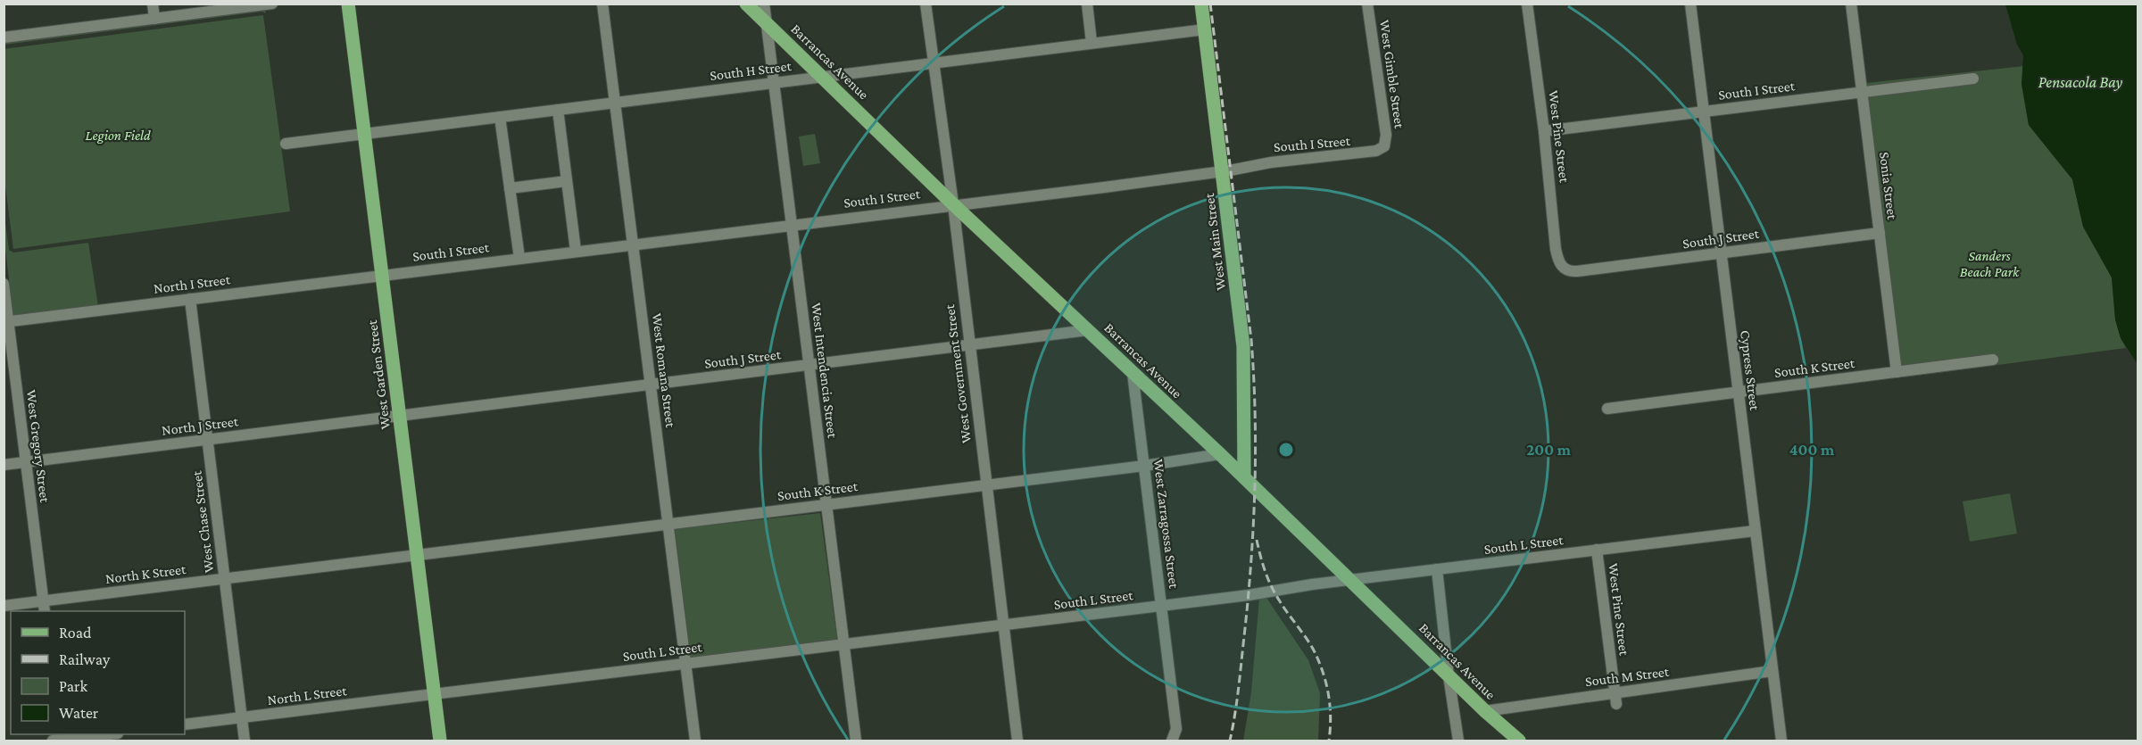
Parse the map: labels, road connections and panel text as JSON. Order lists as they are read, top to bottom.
{
  "streets": {
    "main road": ["Barrancas Avenue", "West Main Street", "West Garden Street"],
    "street": [
      "South H Street",
      "West Gimble Street",
      "South I Street",
      "West Pine Street",
      "Sonia Street",
      "South J Street",
      "North I Street",
      "South K Street",
      "West Romana Street",
      "West Intendencia Street",
      "Cypress Street",
      "West Government Street",
      "North J Street",
      "West Gregory Street",
      "West Chase Street",
      "West Zarragossa Street",
      "South L Street",
      "North K Street",
      "South M Street",
      "North L Street"
    ]
  },
  "crossings": [
    ["Barrancas Avenue", "South H Street"],
    ["Barrancas Avenue", "South I Street"],
    ["Barrancas Avenue", "South J Street"],
    ["Barrancas Avenue", "West Main Street"],
    ["Barrancas Avenue", "South K Street"],
    ["Barrancas Avenue", "West Intendencia Street"],
    ["Barrancas Avenue", "West Government Street"],
    ["Barrancas Avenue", "West Zarragossa Street"],
    ["Barrancas Avenue", "South L Street"],
    ["Barrancas Avenue", "South M Street"],
    ["South H Street", "West Main Street"],
    ["South H Street", "West Romana Street"],
    ["South H Street", "West Intendencia Street"],
    ["South H Street", "West Government Street"],
    ["South H Street", "West Garden Street"],
    ["West Gimble Street", "South I Street"],
    ["South I Street", "West Pine Street"],
    ["South I Street", "Sonia Street"],
    ["South I Street", "West Main Street"],
    ["South I Street", "North I Street"],
    ["South I Street", "West Romana Street"],
    ["South I Street", "West Intendencia Street"],
    ["South I Street", "Cypress Street"],
    ["South I Street", "West Government Street"],
    ["South I Street", "West Garden Street"],
    ["West Pine Street", "South J Street"],
    ["West Pine Street", "South L Street"],
    ["West Pine Street", "South M Street"],
    ["Sonia Street", "South J Street"],
    ["Sonia Street", "South K Street"],
    ["South J Street", "West Romana Street"],
    ["South J Street", "West Intendencia Street"],
    ["South J Street", "Cypress Street"],
    ["South J Street", "West Government Street"],
    ["South J Street", "West Garden Street"],
    ["South J Street", "North J Street"],
    ["North I Street", "West Garden Street"],
    ["North I Street", "West Gregory Street"],
    ["North I Street", "West Chase Street"],
    ["South K Street", "West Romana Street"],
    ["South K Street", "West Intendencia Street"],
    ["South K Street", "Cypress Street"],
    ["South K Street", "West Government Street"],
    ["South K Street", "West Garden Street"],
    ["South K Street", "West Zarragossa Street"],
    ["South K Street", "North K Street"],
    ["West Romana Street", "South L Street"],
    ["West Intendencia Street", "South L Street"],
    ["Cypress Street", "South L Street"],
    ["Cypress Street", "South M Street"],
    ["West Government Street", "South L Street"],
    ["West Garden Street", "North J Street"],
    ["West Garden Street", "South L Street"],
    ["West Garden Street", "North K Street"],
    ["West Garden Street", "North L Street"],
    ["North J Street", "West Gregory Street"],
    ["North J Street", "West Chase Street"],
    ["West Gregory Street", "North K Street"],
    ["West Chase Street", "North K Street"],
    ["West Chase Street", "North L Street"],
    ["West Zarragossa Street", "South L Street"],
    ["South L Street", "North L Street"]
  ],
  "water": ["Pensacola Bay"],
  "parks": ["Legion Field", "Sanders Beach Park"],
  "legend": [
    "Road",
    "Railway",
    "Park",
    "Water"
  ],
  "rings": ["200 m", "400 m"]
}
